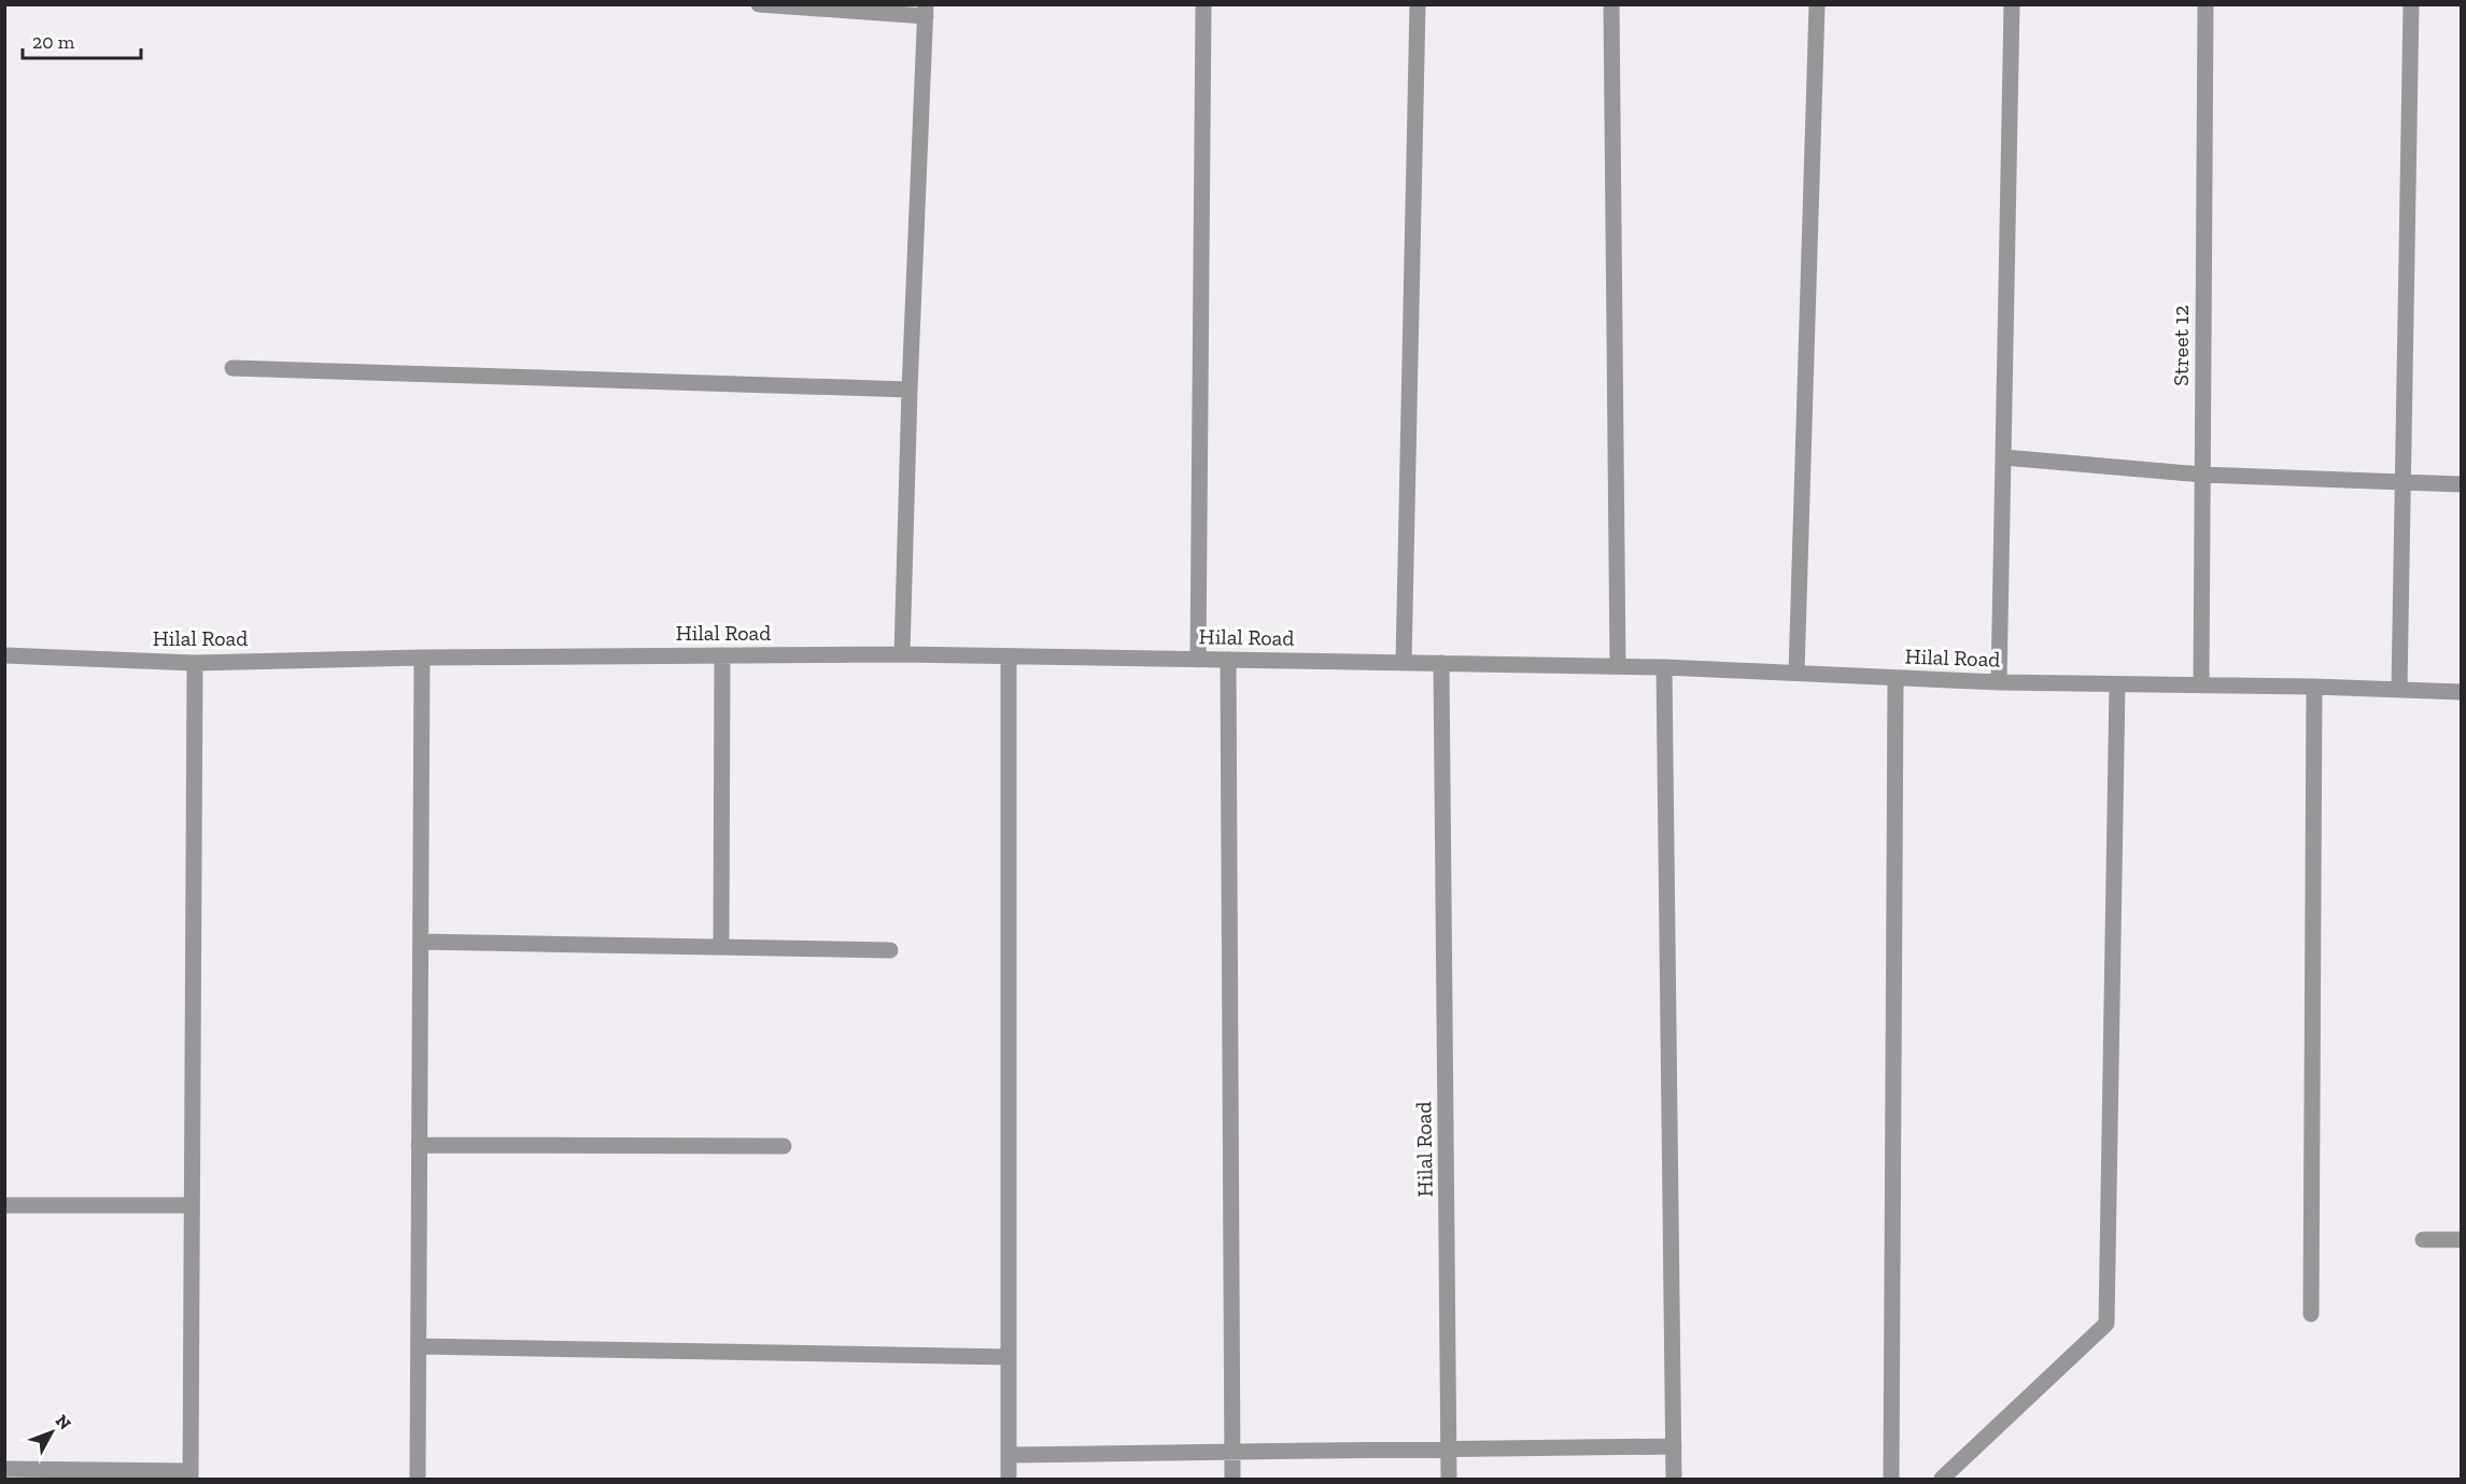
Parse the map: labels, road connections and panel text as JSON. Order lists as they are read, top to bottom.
{
  "streets": {
    "street": ["Street 12", "Hilal Road"]
  },
  "crossings": [
    ["Street 12", "Hilal Road"]
  ],
  "scale_bar": "20 m",
  "north": "top right"
}
